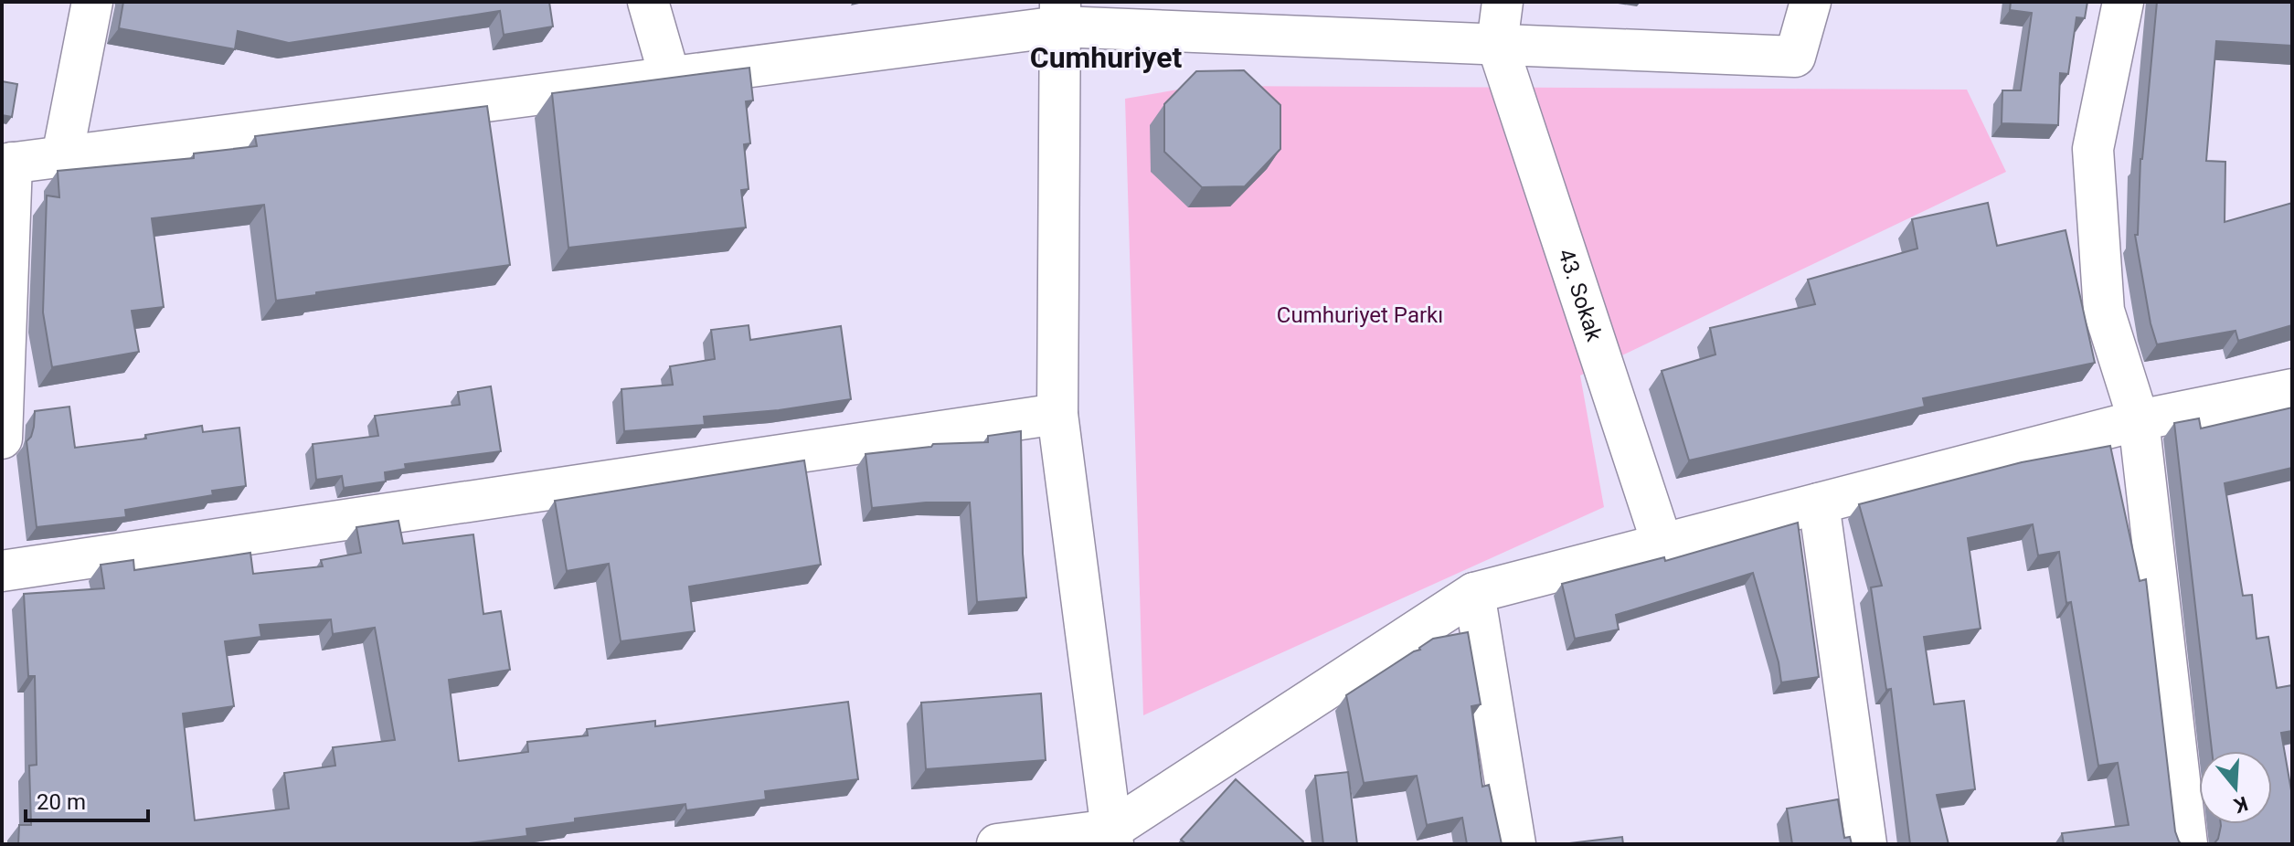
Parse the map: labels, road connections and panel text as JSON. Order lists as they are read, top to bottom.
{
  "streets": {
    "street": ["43. Sokak"]
  },
  "districts": ["Cumhuriyet"],
  "parks": ["Cumhuriyet Parkı"],
  "scale_bar": "20 m",
  "north": "bottom"
}
